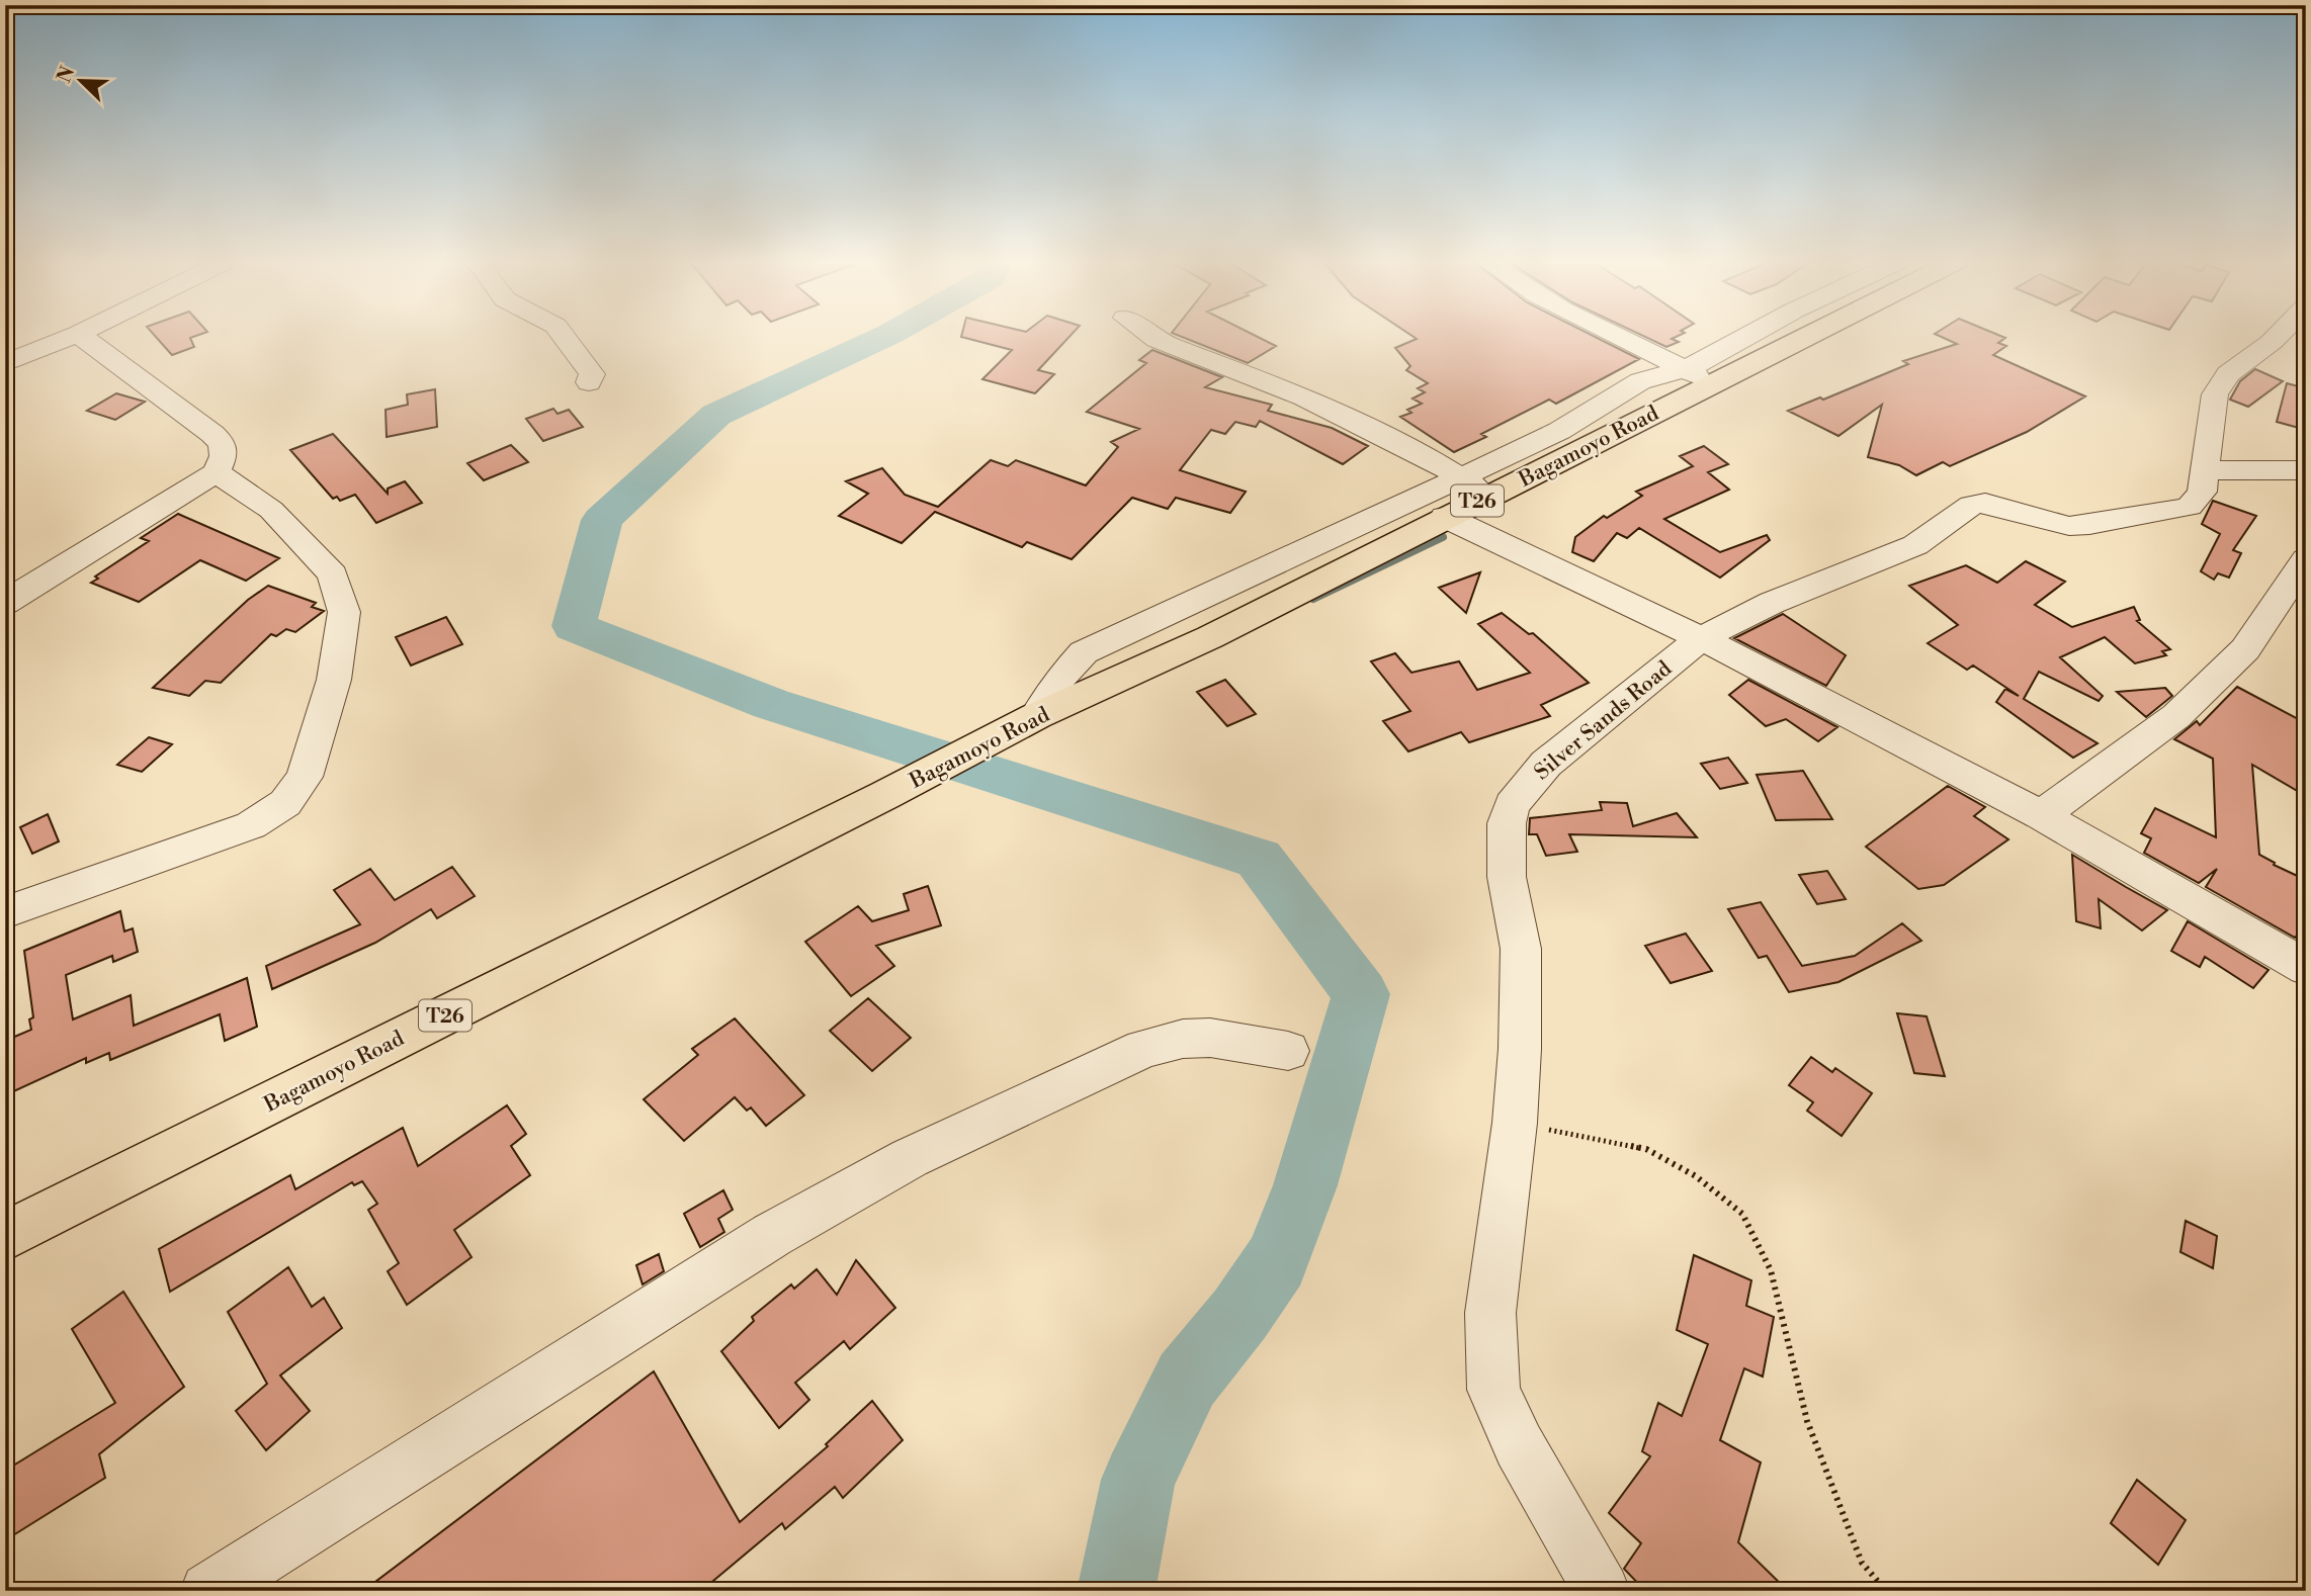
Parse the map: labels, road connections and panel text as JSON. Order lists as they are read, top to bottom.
{
  "streets": {
    "highway": ["Bagamoyo Road", "T26"],
    "street": ["Silver Sands Road"]
  },
  "north": "top left"
}
